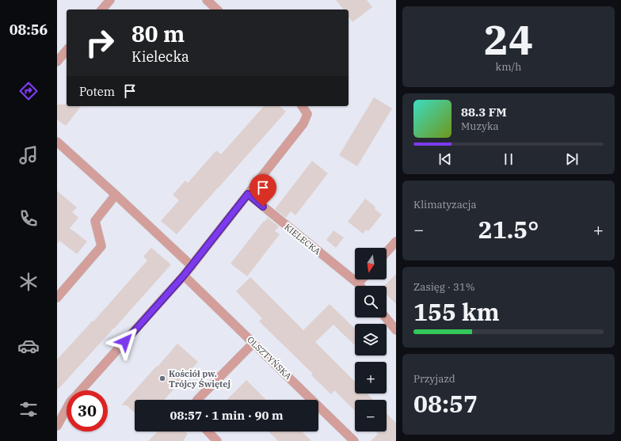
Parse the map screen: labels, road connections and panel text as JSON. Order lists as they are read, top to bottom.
{
  "streets": {
    "street": ["KIELECKA", "OLSZTYŃSKA"]
  },
  "places": ["Kościół pw. Trójcy Świętej"],
  "north": "bottom",
  "page": {
    "tabs": "08:56",
    "tile": [
      ["24", "km/h"],
      "Klimatyzacja",
      ["Zasięg · 31%", "155 km"],
      ["Przyjazd", "08:57"]
    ],
    "turn": ["80 m", "Kielecka"],
    "then": "Potem",
    "song": ["88.3 FM", "Muzyka"],
    "heat": ["−", "21.5°", "+"],
    "map_buttons": ["+", "−"],
    "limit": "30",
    "trip": "08:57 · 1 min · 90 m"
  }
}
